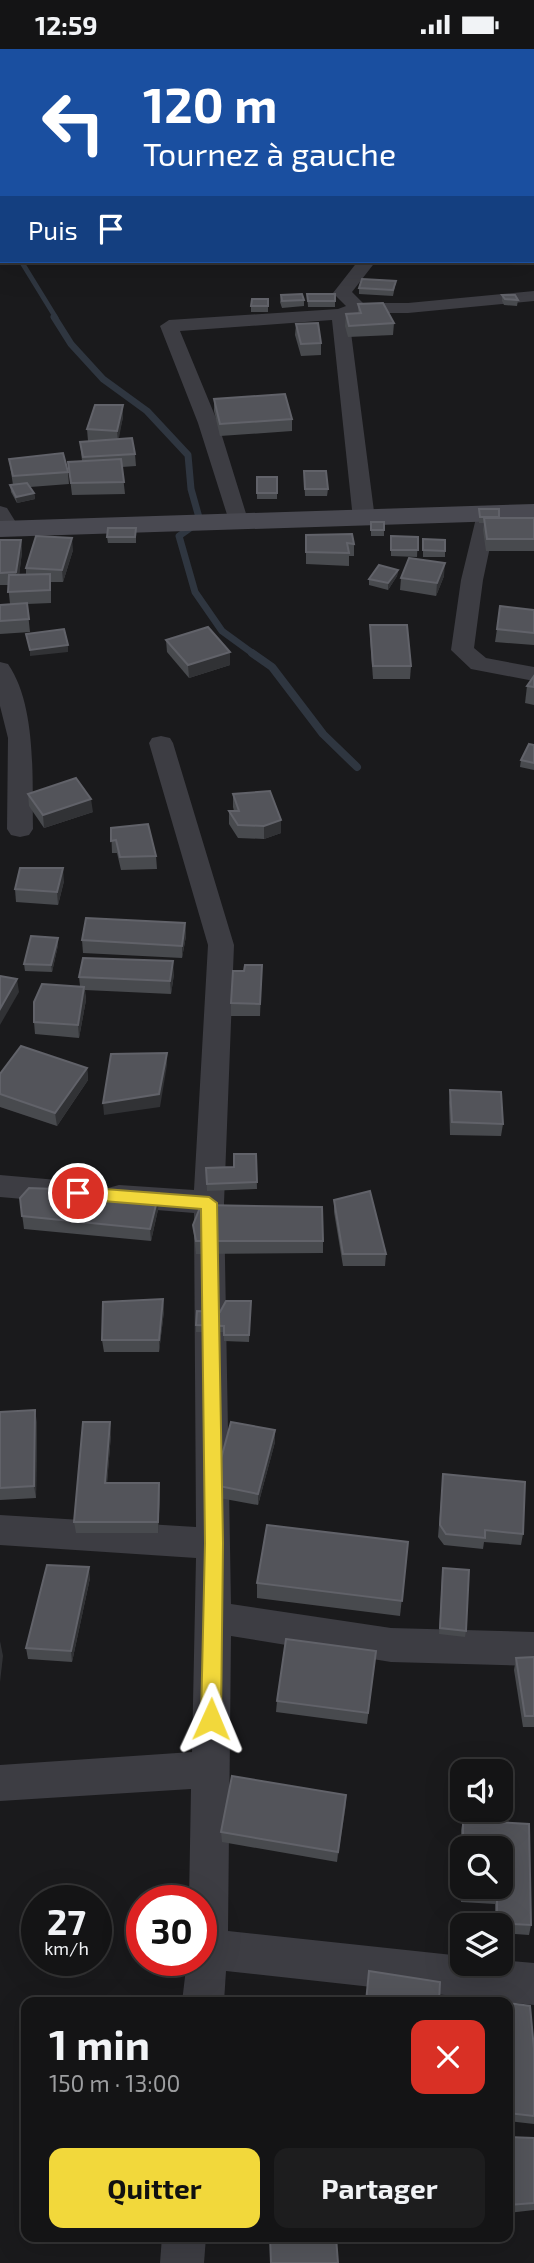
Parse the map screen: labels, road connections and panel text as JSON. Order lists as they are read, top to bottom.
{
  "page": {
    "status": "12:59",
    "turn": ["120 m", "Tournez à gauche"],
    "then": "Puis",
    "speed": "27 km/h",
    "limit": "30",
    "heading": ["1 min", "150 m · 13:00"],
    "buttons": ["Quitter", "Partager"]
  }
}
